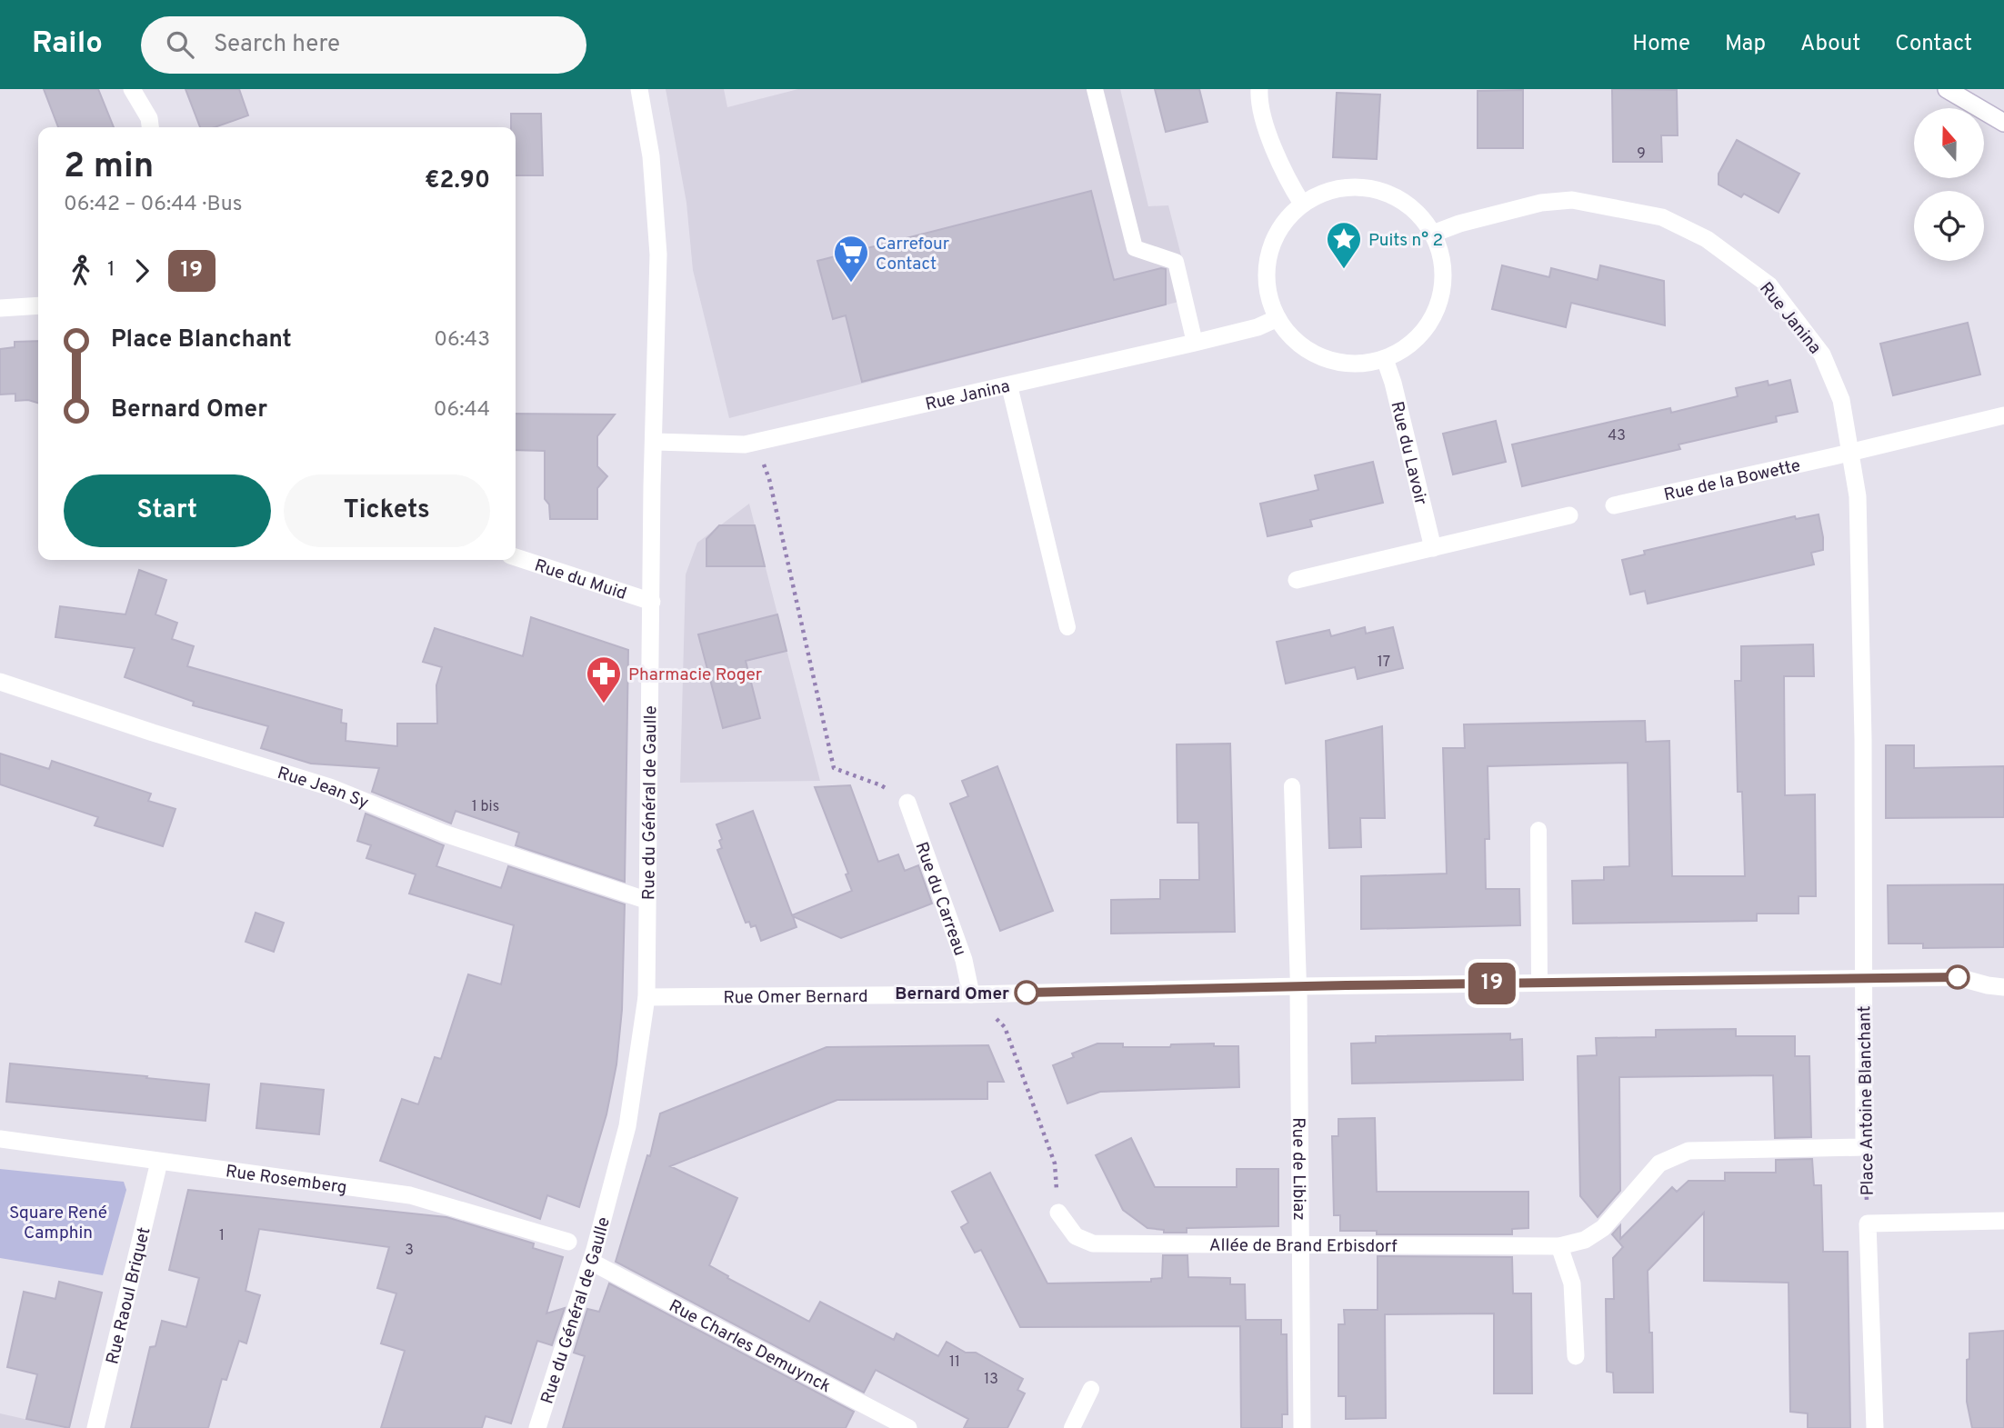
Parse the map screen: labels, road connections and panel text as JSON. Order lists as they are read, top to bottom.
{
  "streets": {
    "street": [
      "Rue Janina",
      "Rue du Lavoir",
      "Rue de la Bowette",
      "Rue du Muid",
      "Rue Jean Sy",
      "Rue du Général de Gaulle",
      "Rue du Carreau",
      "Rue Omer Bernard",
      "Place Antoine Blanchant",
      "Rue de Libiaz",
      "Rue Rosemberg",
      "Allée de Brand Erbisdorf",
      "Rue Raoul Briquet",
      "Rue Charles Demuynck"
    ]
  },
  "crossings": [
    ["Rue Janina", "Rue du Lavoir"],
    ["Rue Janina", "Rue de la Bowette"],
    ["Rue Janina", "Rue du Général de Gaulle"],
    ["Rue Janina", "Place Antoine Blanchant"],
    ["Rue du Muid", "Rue du Général de Gaulle"],
    ["Rue Jean Sy", "Rue du Général de Gaulle"],
    ["Rue du Général de Gaulle", "Rue Omer Bernard"],
    ["Rue du Général de Gaulle", "Rue Charles Demuynck"],
    ["Rue du Carreau", "Rue Omer Bernard"],
    ["Rue Omer Bernard", "Place Antoine Blanchant"],
    ["Rue Omer Bernard", "Rue de Libiaz"],
    ["Place Antoine Blanchant", "Allée de Brand Erbisdorf"],
    ["Rue de Libiaz", "Allée de Brand Erbisdorf"],
    ["Rue Rosemberg", "Rue Raoul Briquet"]
  ],
  "parks": ["Square René Camphin"],
  "places": {
    "place": ["Puits n° 2"],
    "supermarket": ["Carrefour Contact"],
    "pharmacy": ["Pharmacie Roger"],
    "other": ["Bernard Omer"]
  },
  "lines": ["bus line 19"],
  "house_numbers": [
    "9",
    "43",
    "17",
    "1 bis",
    "1",
    "3",
    "11",
    "13"
  ],
  "north": "top",
  "page": {
    "header": "Railo",
    "search": "Search here",
    "nav": [
      "Home",
      "Map",
      "About",
      "Contact"
    ],
    "on_map": "19",
    "heading": ["2 min", "06:42 – 06:44 · Bus", "€2.90"],
    "legs": ["1", "19"],
    "list": [
      {
        "name": "Place Blanchant",
        "value": "06:43"
      },
      {
        "name": "Bernard Omer",
        "value": "06:44"
      }
    ],
    "buttons": ["Start", "Tickets"]
  }
}
